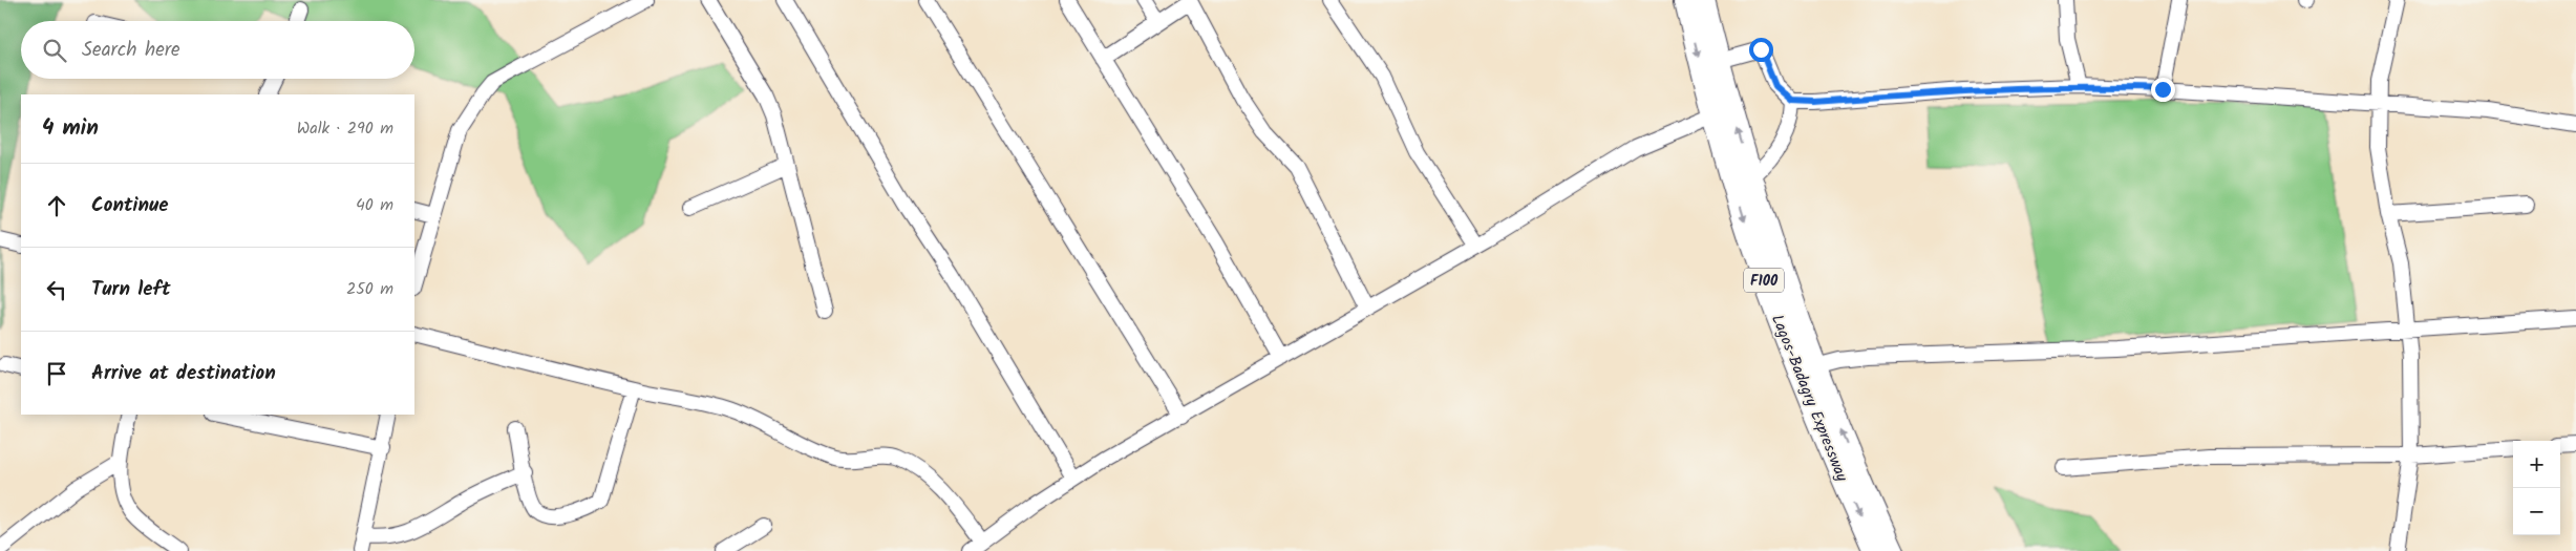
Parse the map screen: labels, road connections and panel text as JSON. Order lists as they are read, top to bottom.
{
  "streets": {
    "highway": ["F100", "Lagos-Badagry Expressway"]
  },
  "page": {
    "search": "Search here",
    "heading": ["4 min", "Walk · 290 m"],
    "list": [
      ["Continue", "40 m"],
      ["Turn left", "250 m"],
      "Arrive at destination"
    ],
    "map_buttons": ["+", "−"]
  }
}
